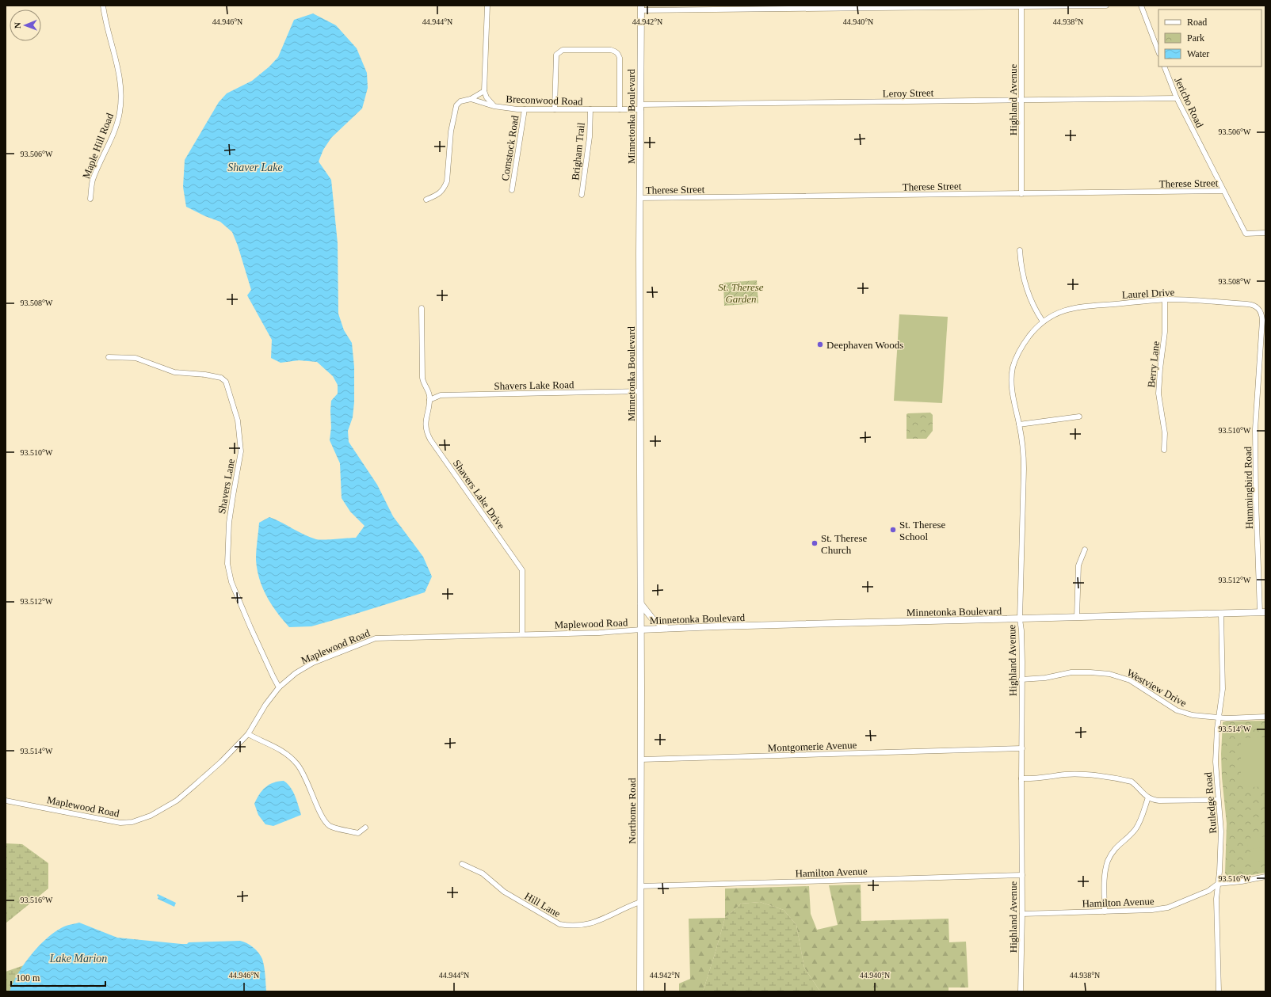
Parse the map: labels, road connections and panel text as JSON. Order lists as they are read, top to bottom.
{
  "streets": {
    "street": [
      "Leroy Street",
      "Breconwood Road",
      "Highland Avenue",
      "Jericho Road",
      "Minnetonka Boulevard",
      "Maple Hill Road",
      "Comstock Road",
      "Brigham Trail",
      "Therese Street",
      "Laurel Drive",
      "Berry Lane",
      "Shavers Lake Road",
      "Shavers Lane",
      "Hummingbird Road",
      "Shavers Lake Drive",
      "Maplewood Road",
      "Westview Drive",
      "Montgomerie Avenue",
      "Rutledge Road",
      "Northome Road",
      "Hamilton Avenue",
      "Hill Lane"
    ]
  },
  "crossings": [
    ["Leroy Street", "Breconwood Road"],
    ["Leroy Street", "Highland Avenue"],
    ["Leroy Street", "Jericho Road"],
    ["Leroy Street", "Minnetonka Boulevard"],
    ["Breconwood Road", "Minnetonka Boulevard"],
    ["Breconwood Road", "Comstock Road"],
    ["Breconwood Road", "Brigham Trail"],
    ["Highland Avenue", "Minnetonka Boulevard"],
    ["Highland Avenue", "Therese Street"],
    ["Highland Avenue", "Laurel Drive"],
    ["Highland Avenue", "Westview Drive"],
    ["Highland Avenue", "Montgomerie Avenue"],
    ["Highland Avenue", "Hamilton Avenue"],
    ["Jericho Road", "Therese Street"],
    ["Minnetonka Boulevard", "Therese Street"],
    ["Minnetonka Boulevard", "Shavers Lake Road"],
    ["Minnetonka Boulevard", "Hummingbird Road"],
    ["Minnetonka Boulevard", "Maplewood Road"],
    ["Minnetonka Boulevard", "Rutledge Road"],
    ["Minnetonka Boulevard", "Northome Road"],
    ["Laurel Drive", "Berry Lane"],
    ["Laurel Drive", "Hummingbird Road"],
    ["Shavers Lake Road", "Shavers Lake Drive"],
    ["Shavers Lane", "Maplewood Road"],
    ["Shavers Lake Drive", "Maplewood Road"],
    ["Maplewood Road", "Northome Road"],
    ["Westview Drive", "Rutledge Road"],
    ["Montgomerie Avenue", "Northome Road"],
    ["Rutledge Road", "Hamilton Avenue"],
    ["Northome Road", "Hamilton Avenue"],
    ["Northome Road", "Hill Lane"]
  ],
  "water": ["Shaver Lake", "Lake Marion"],
  "parks": ["St. Therese Garden"],
  "places": ["Deephaven Woods", "St. Therese School", "St. Therese Church"],
  "legend": ["Road", "Park", "Water"],
  "scale_bar": "100 m",
  "north": "left",
  "coordinates": [
    "44.946°N",
    "44.944°N",
    "44.942°N",
    "44.940°N",
    "44.938°N",
    "93.506°W",
    "93.508°W",
    "93.510°W",
    "93.512°W",
    "93.514°W",
    "93.516°W"
  ]
}
